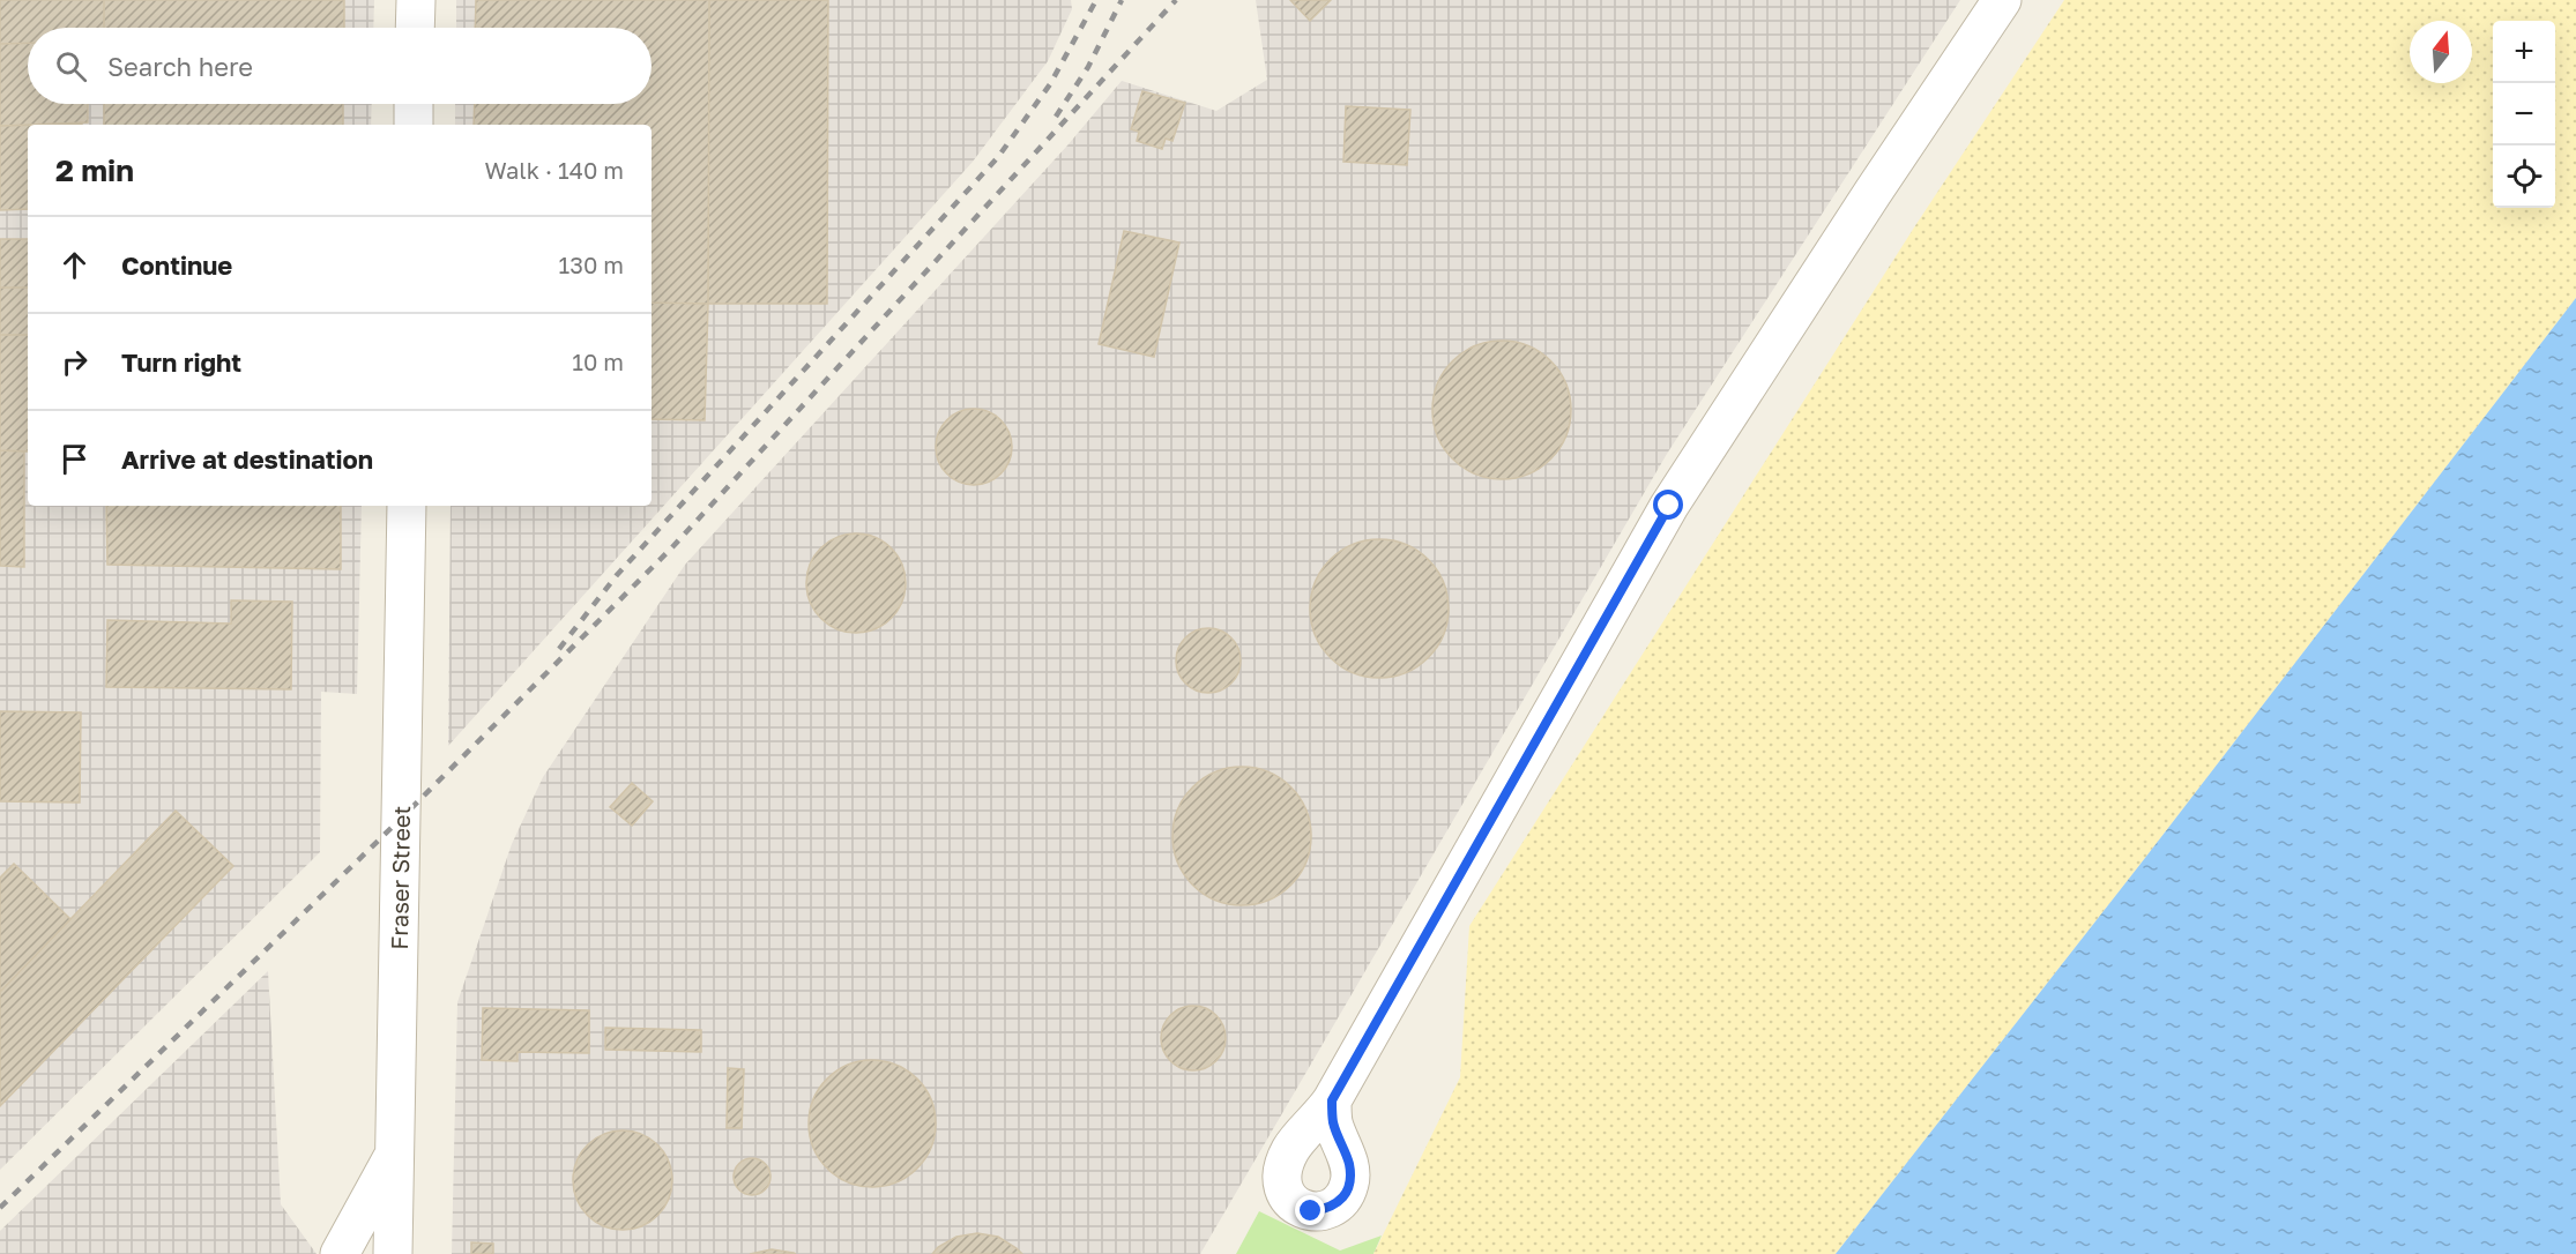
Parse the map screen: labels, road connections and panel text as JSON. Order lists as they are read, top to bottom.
{
  "streets": {
    "street": ["Fraser Street"]
  },
  "north": "top",
  "page": {
    "map_buttons": ["+", "−"],
    "search": "Search here",
    "heading": ["2 min", "Walk · 140 m"],
    "list": [
      ["Continue", "130 m"],
      ["Turn right", "10 m"],
      "Arrive at destination"
    ]
  }
}
